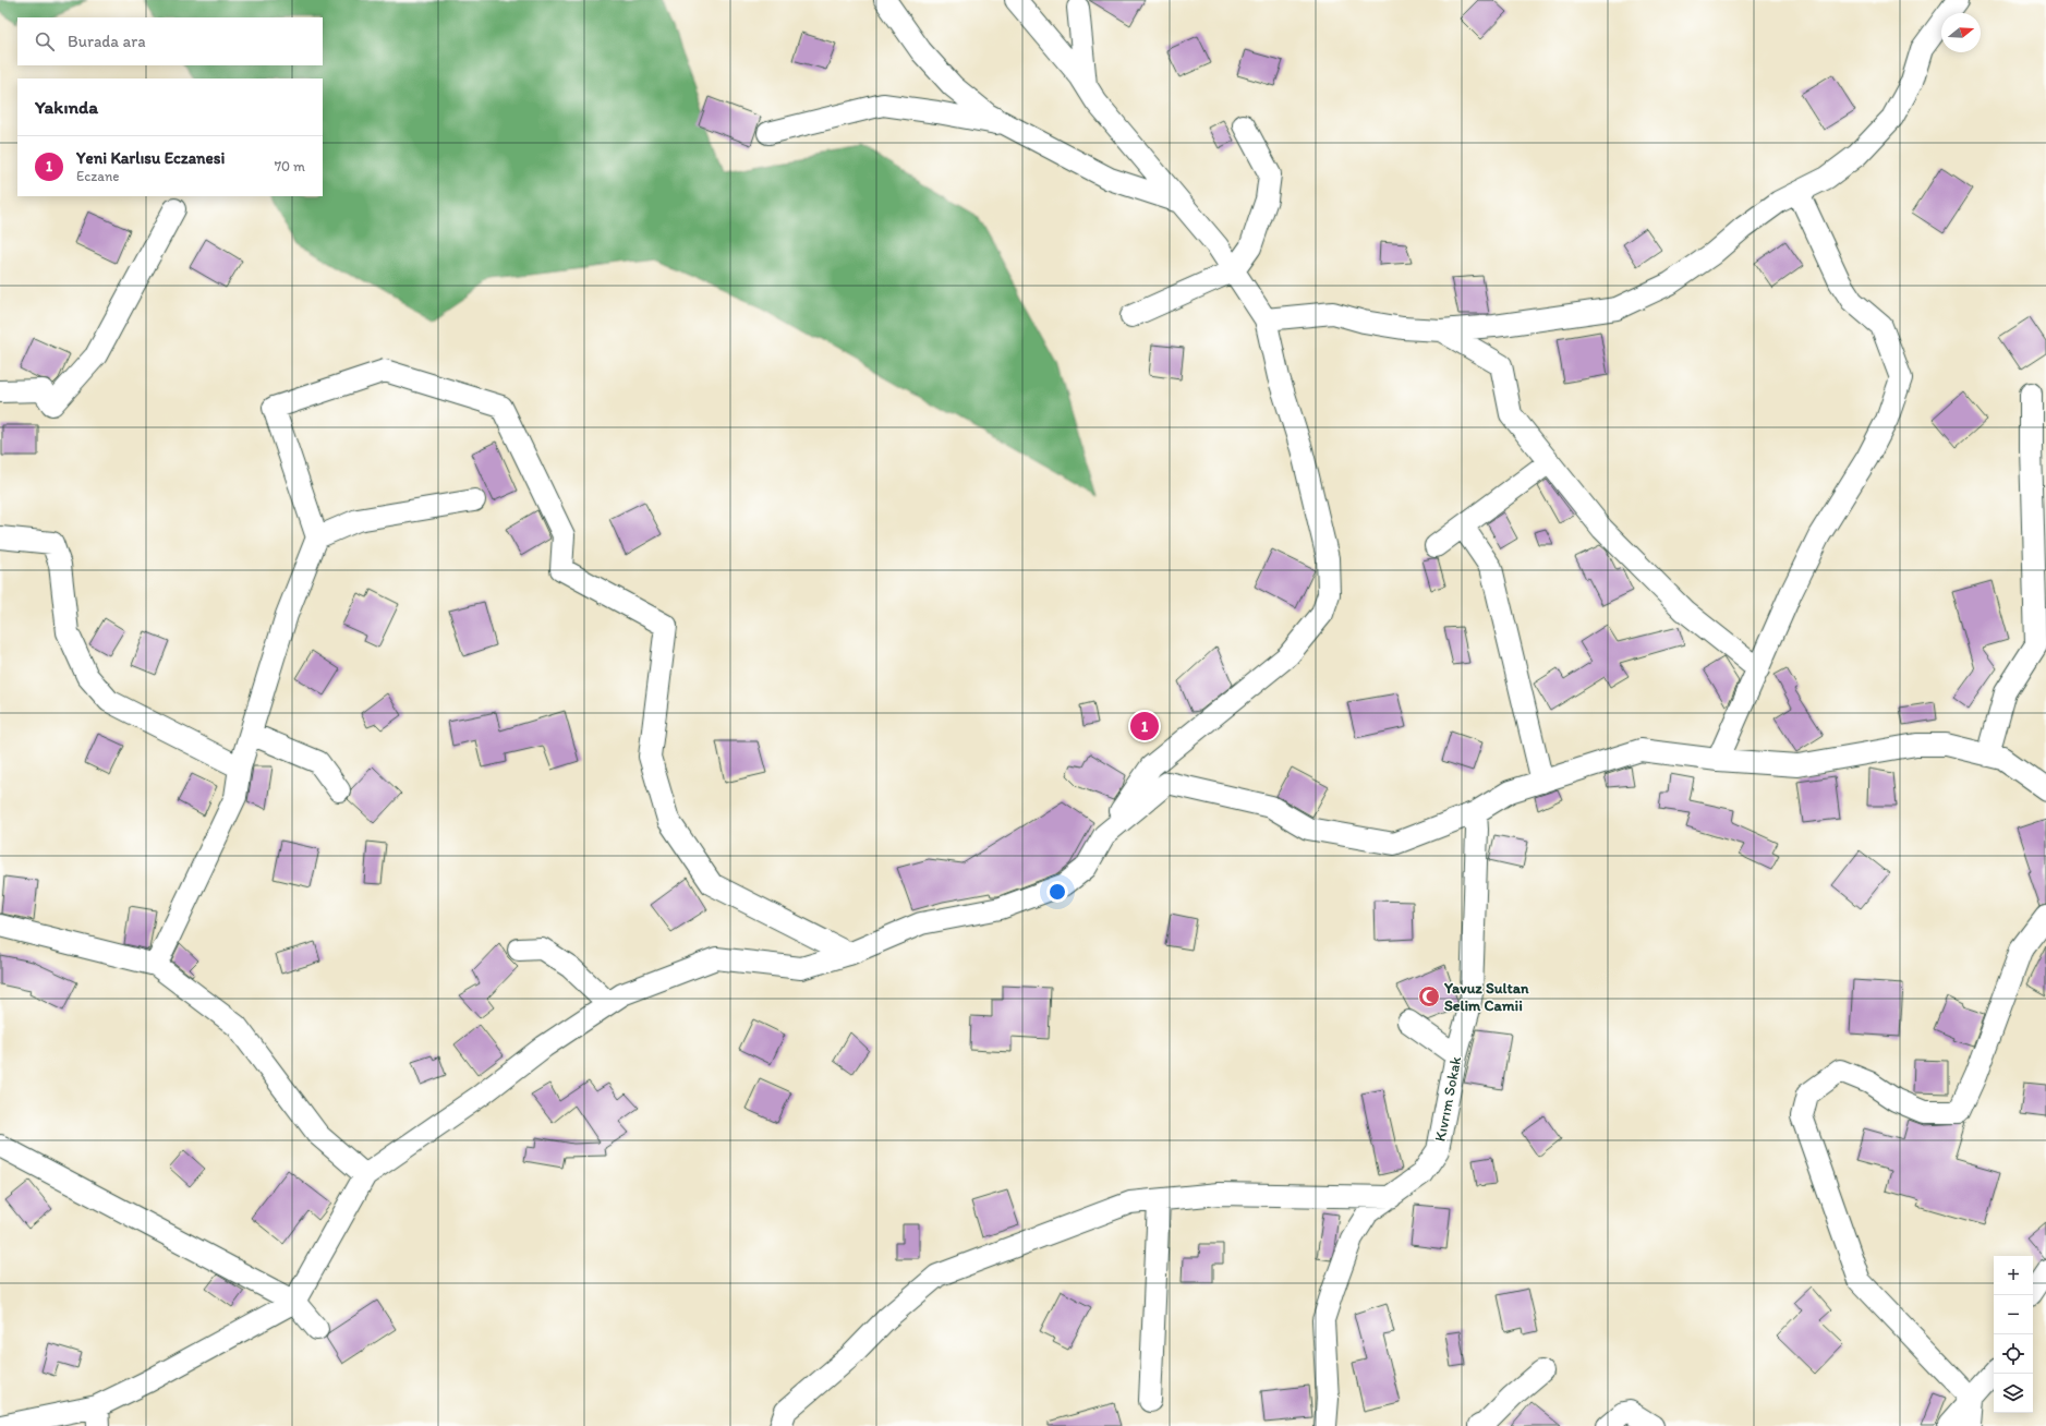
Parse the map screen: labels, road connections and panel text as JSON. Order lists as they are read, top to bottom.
{
  "streets": {
    "street": ["Kıvrım Sokak"]
  },
  "places": {
    "mosque": ["Yavuz Sultan Selim Camii"]
  },
  "north": "right",
  "page": {
    "search": "Burada ara",
    "heading": "Yakında",
    "list": [
      {
        "mark": "1",
        "name": "Yeni Karlısu Eczanesi",
        "note": "Eczane",
        "value": "70 m"
      }
    ],
    "pins": "1",
    "map_buttons": ["+", "−"]
  }
}
